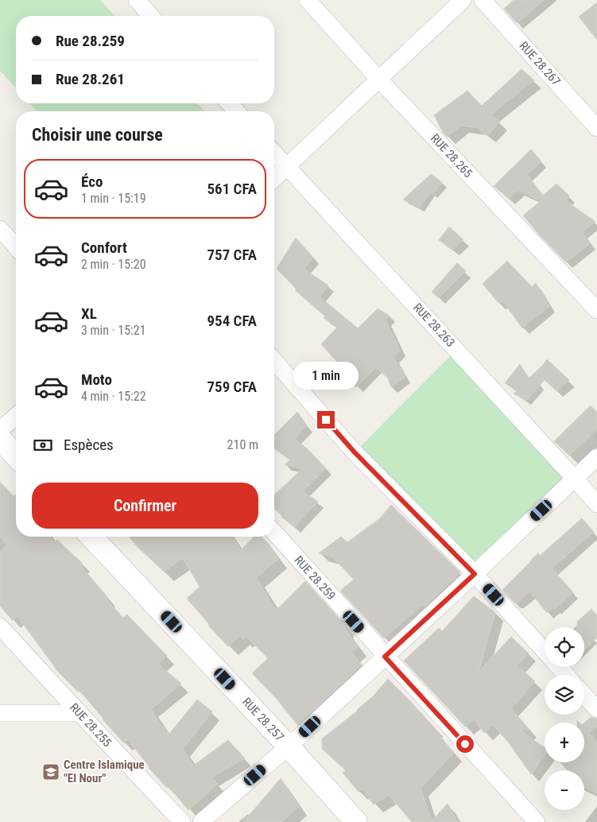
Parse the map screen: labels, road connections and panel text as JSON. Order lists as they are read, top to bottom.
{
  "streets": {
    "street": [
      "RUE 28.267",
      "RUE 28.265",
      "RUE 28.263",
      "RUE 28.259",
      "RUE 28.257",
      "RUE 28.255"
    ]
  },
  "places": {
    "school or university": ["Centre Islamique \"El Nour\""]
  },
  "page": {
    "banner": ["Rue 28.259", "Rue 28.261"],
    "heading": "Choisir une course",
    "list": [
      {
        "name": "Éco",
        "note": "1 min · 15:19",
        "value": "561 CFA"
      },
      {
        "name": "Confort",
        "note": "2 min · 15:20",
        "value": "757 CFA"
      },
      {
        "name": "XL",
        "note": "3 min · 15:21",
        "value": "954 CFA"
      },
      {
        "name": "Moto",
        "note": "4 min · 15:22",
        "value": "759 CFA"
      }
    ],
    "bubble": "1 min",
    "pay": ["Espèces", "210 m"],
    "buttons": "Confirmer",
    "map_buttons": ["+", "−"]
  }
}
